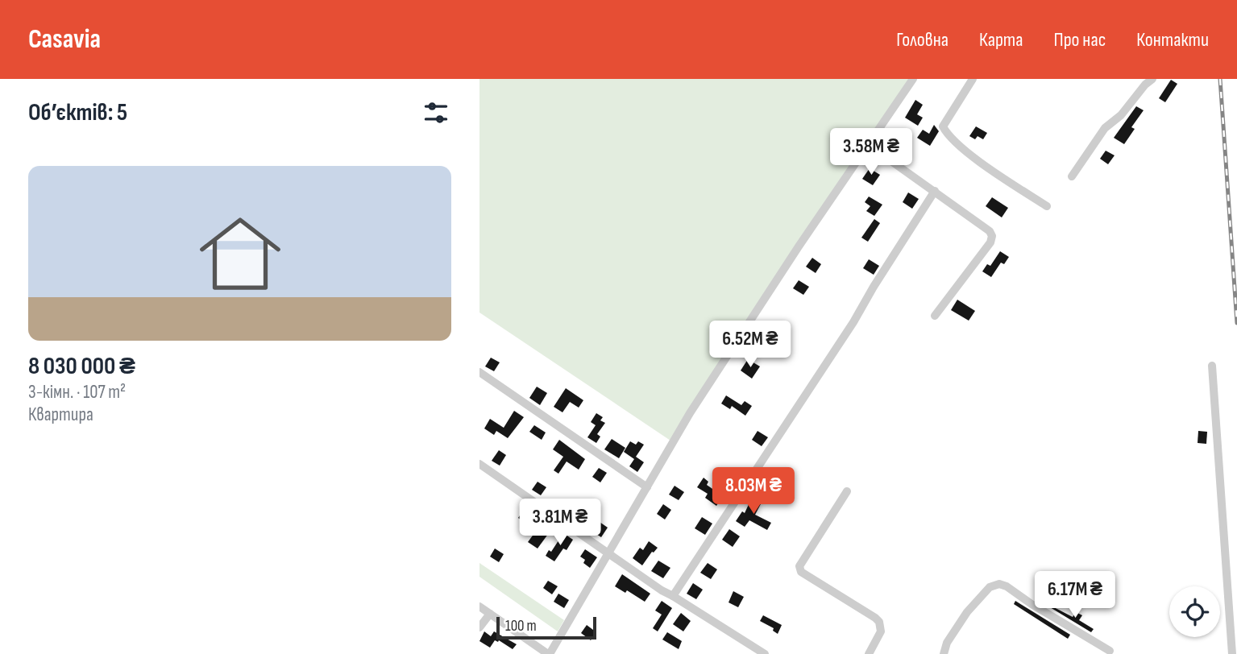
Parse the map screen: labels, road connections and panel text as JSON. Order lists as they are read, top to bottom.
{
  "scale_bar": "100 m",
  "page": {
    "header": "Casavia",
    "nav": [
      "Головна",
      "Карта",
      "Про нас",
      "Контакти"
    ],
    "heading": "Об’єктів: 5",
    "price": [
      "3.58M ₴",
      "6.52M ₴",
      "8.03M ₴",
      "3.81M ₴",
      "6.17M ₴"
    ],
    "list": [
      {
        "name": "8 030 000 ₴",
        "note": "3-кімн. · 107 m² · Квартира"
      }
    ],
    "scale": "100 m"
  }
}
